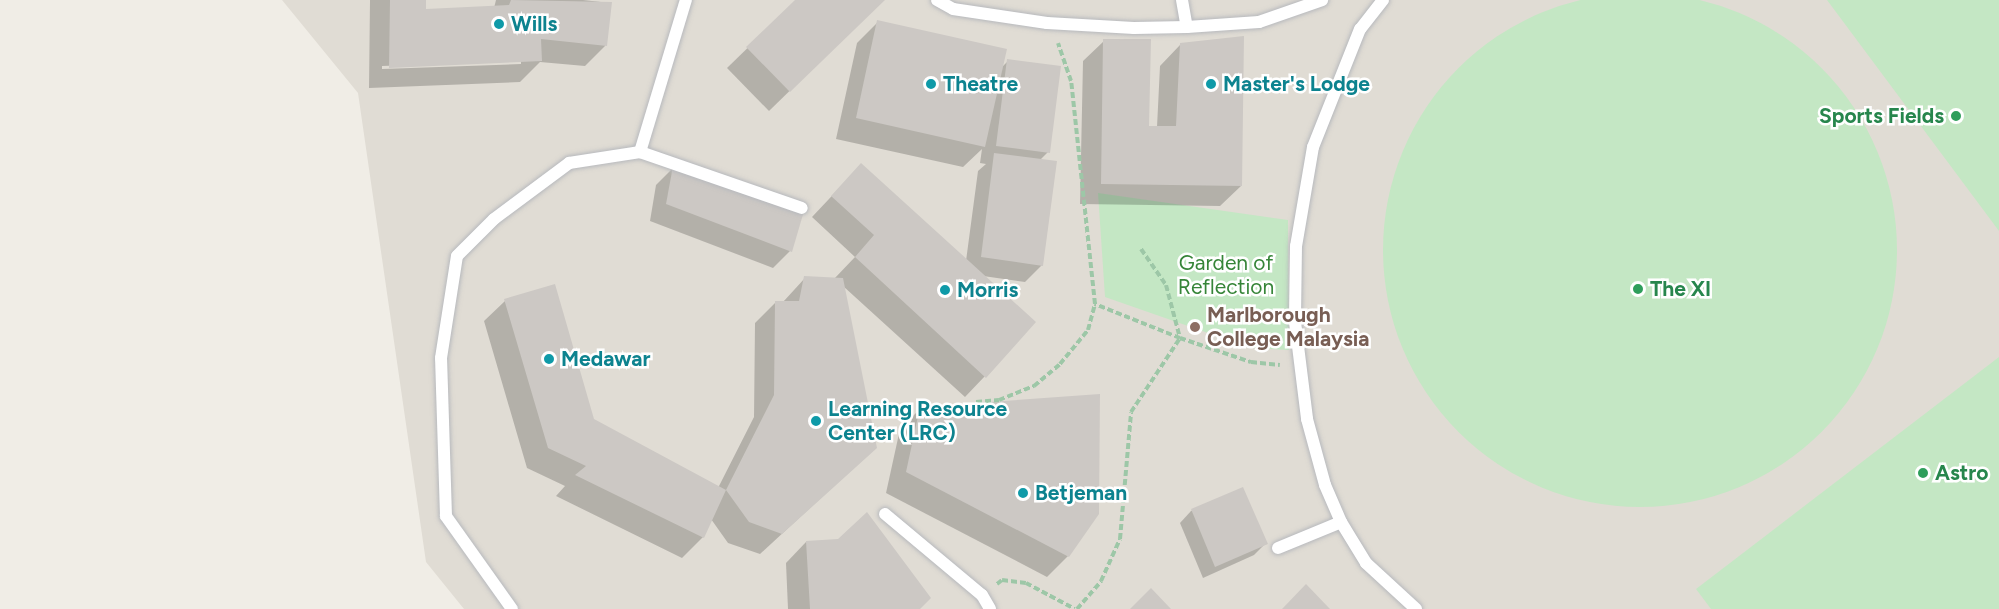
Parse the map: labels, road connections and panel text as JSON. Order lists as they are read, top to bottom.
{
  "parks": ["Garden of Reflection"],
  "places": [
    "Wills",
    "Theatre",
    "Master's Lodge",
    "Sports Fields",
    "The XI",
    "Morris",
    "Marlborough College Malaysia",
    "Medawar",
    "Learning Resource Center (LRC)",
    "Astro",
    "Betjeman"
  ]
}
